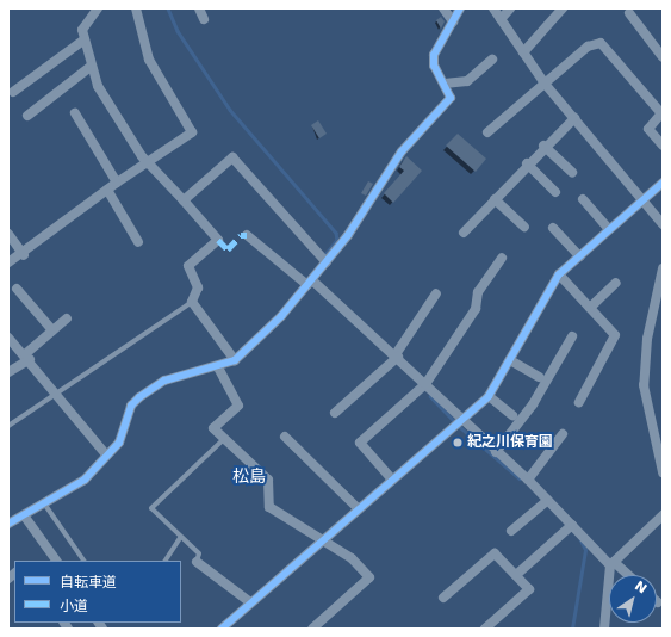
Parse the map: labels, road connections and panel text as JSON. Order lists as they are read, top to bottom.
{
  "districts": ["松島"],
  "places": ["紀之川保育園"],
  "legend": ["自転車道", "小道"],
  "north": "top right"
}
